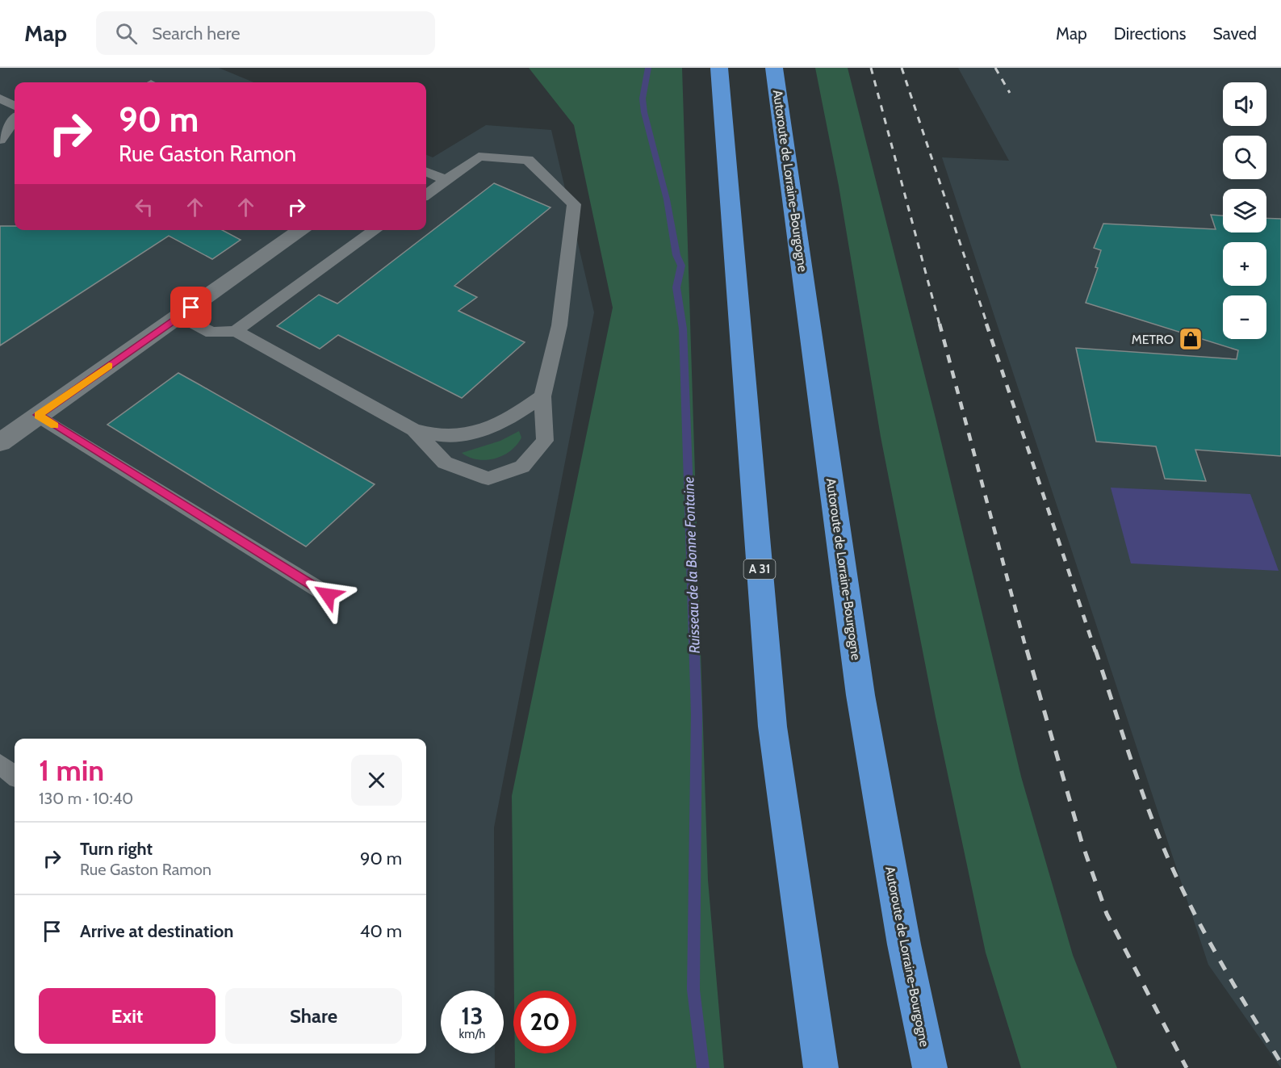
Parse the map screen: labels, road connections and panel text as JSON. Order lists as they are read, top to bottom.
{
  "streets": {
    "highway": ["Autoroute de Lorraine-Bourgogne", "A 31"]
  },
  "water": ["Ruisseau de la Bonne Fontaine"],
  "places": {
    "shop": ["METRO"]
  },
  "page": {
    "header": "Map",
    "search": "Search here",
    "nav": ["Map", "Directions", "Saved"],
    "map_buttons": ["+", "−"],
    "turn": ["90 m", "Rue Gaston Ramon"],
    "heading": ["1 min", "130 m · 10:40"],
    "list": [
      {
        "name": "Turn right",
        "note": "Rue Gaston Ramon",
        "value": "90 m"
      },
      {
        "name": "Arrive at destination",
        "value": "40 m"
      }
    ],
    "buttons": ["Exit", "Share"],
    "speed": "13 km/h",
    "limit": "20"
  }
}
